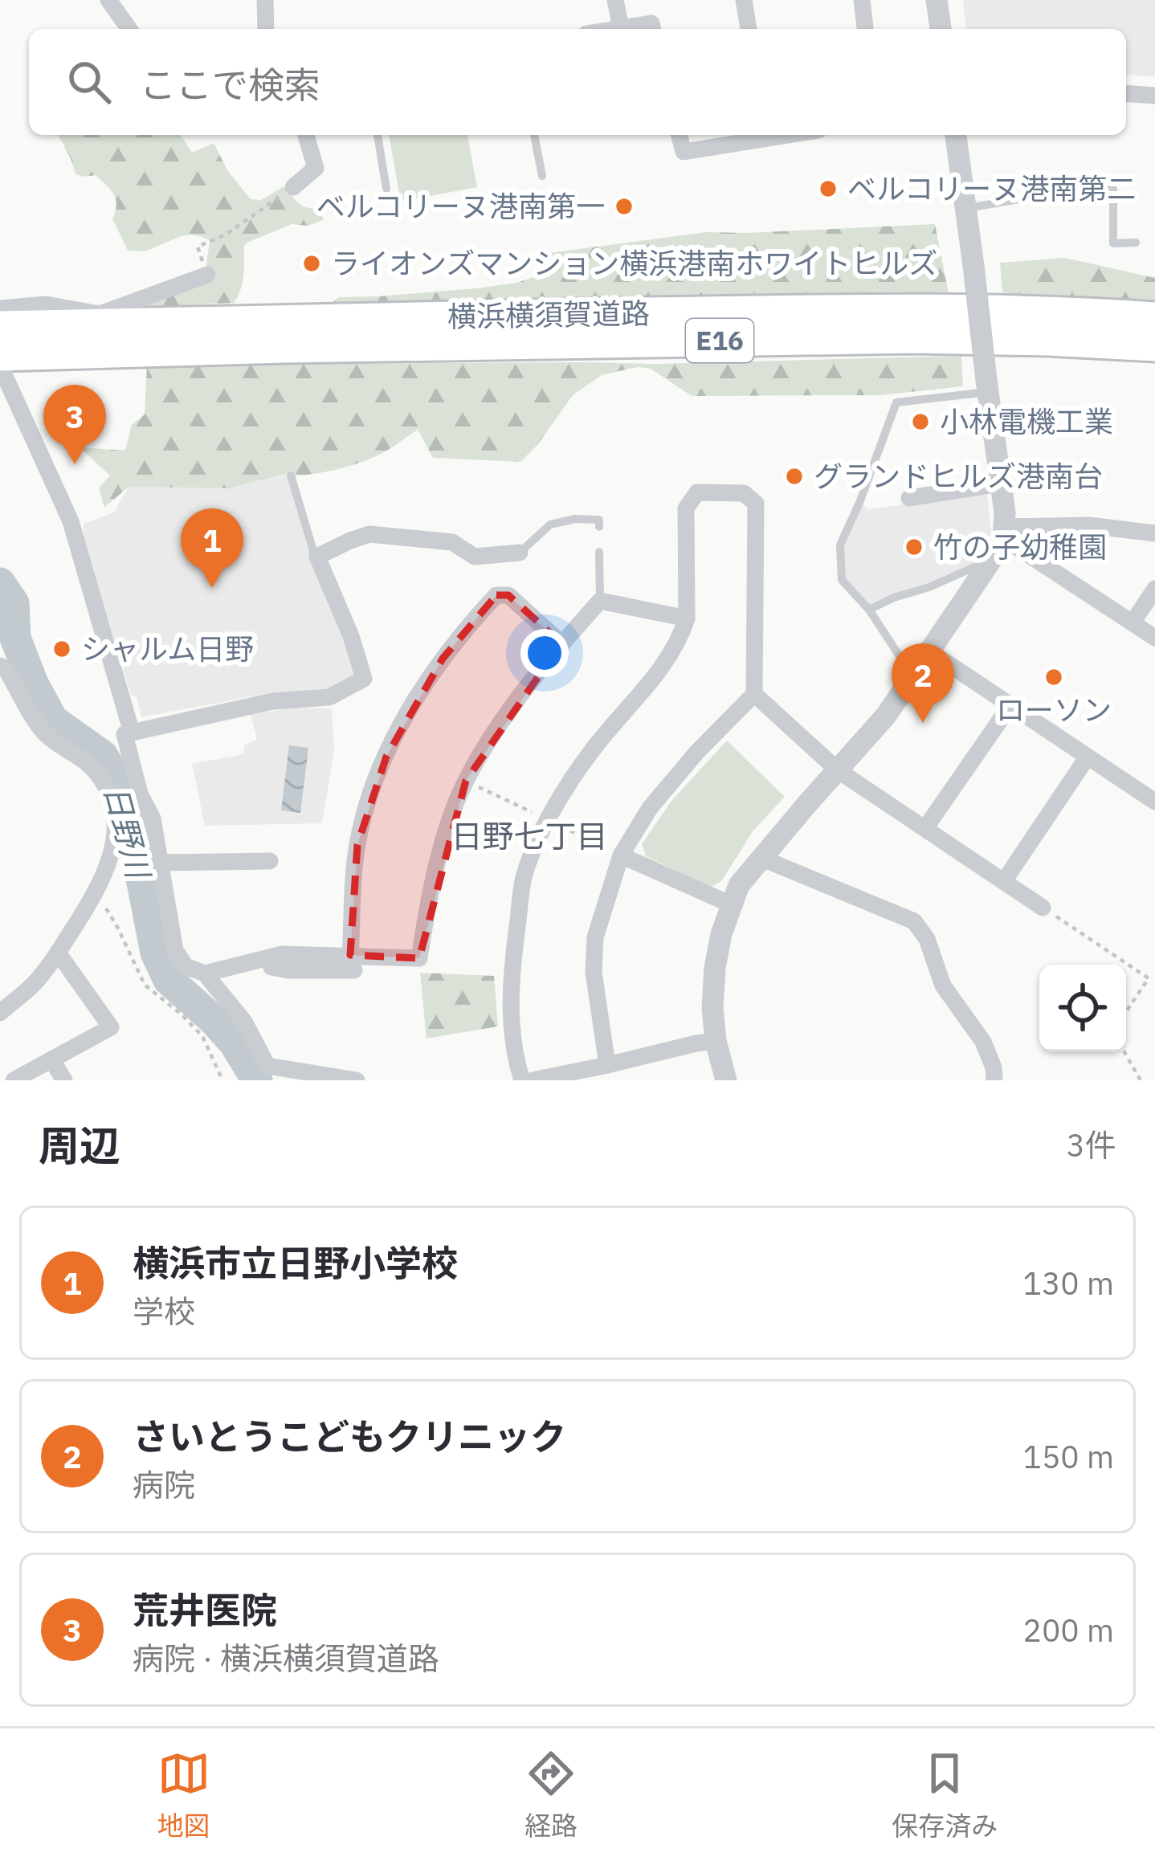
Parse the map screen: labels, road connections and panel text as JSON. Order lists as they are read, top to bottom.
{
  "streets": {
    "highway": ["横浜横須賀道路", "E16"]
  },
  "districts": ["日野七丁目"],
  "water": ["日野川"],
  "places": [
    "ベルコリーヌ港南第二",
    "ベルコリーヌ港南第一",
    "ライオンズマンション横浜港南ホワイトヒルズ",
    "小林電機工業",
    "グランドヒルズ港南台",
    "竹の子幼稚園",
    "シャルム日野",
    "ローソン"
  ],
  "page": {
    "search": "ここで検索",
    "pins": ["3", "1", "2"],
    "heading": ["周辺", "3件"],
    "list": [
      {
        "mark": "1",
        "name": "横浜市立日野小学校",
        "note": "学校",
        "value": "130 m"
      },
      {
        "mark": "2",
        "name": "さいとうこどもクリニック",
        "note": "病院",
        "value": "150 m"
      },
      {
        "mark": "3",
        "name": "荒井医院",
        "note": "病院 · 横浜横須賀道路",
        "value": "200 m"
      }
    ],
    "nav": ["地図", "経路", "保存済み"]
  }
}
